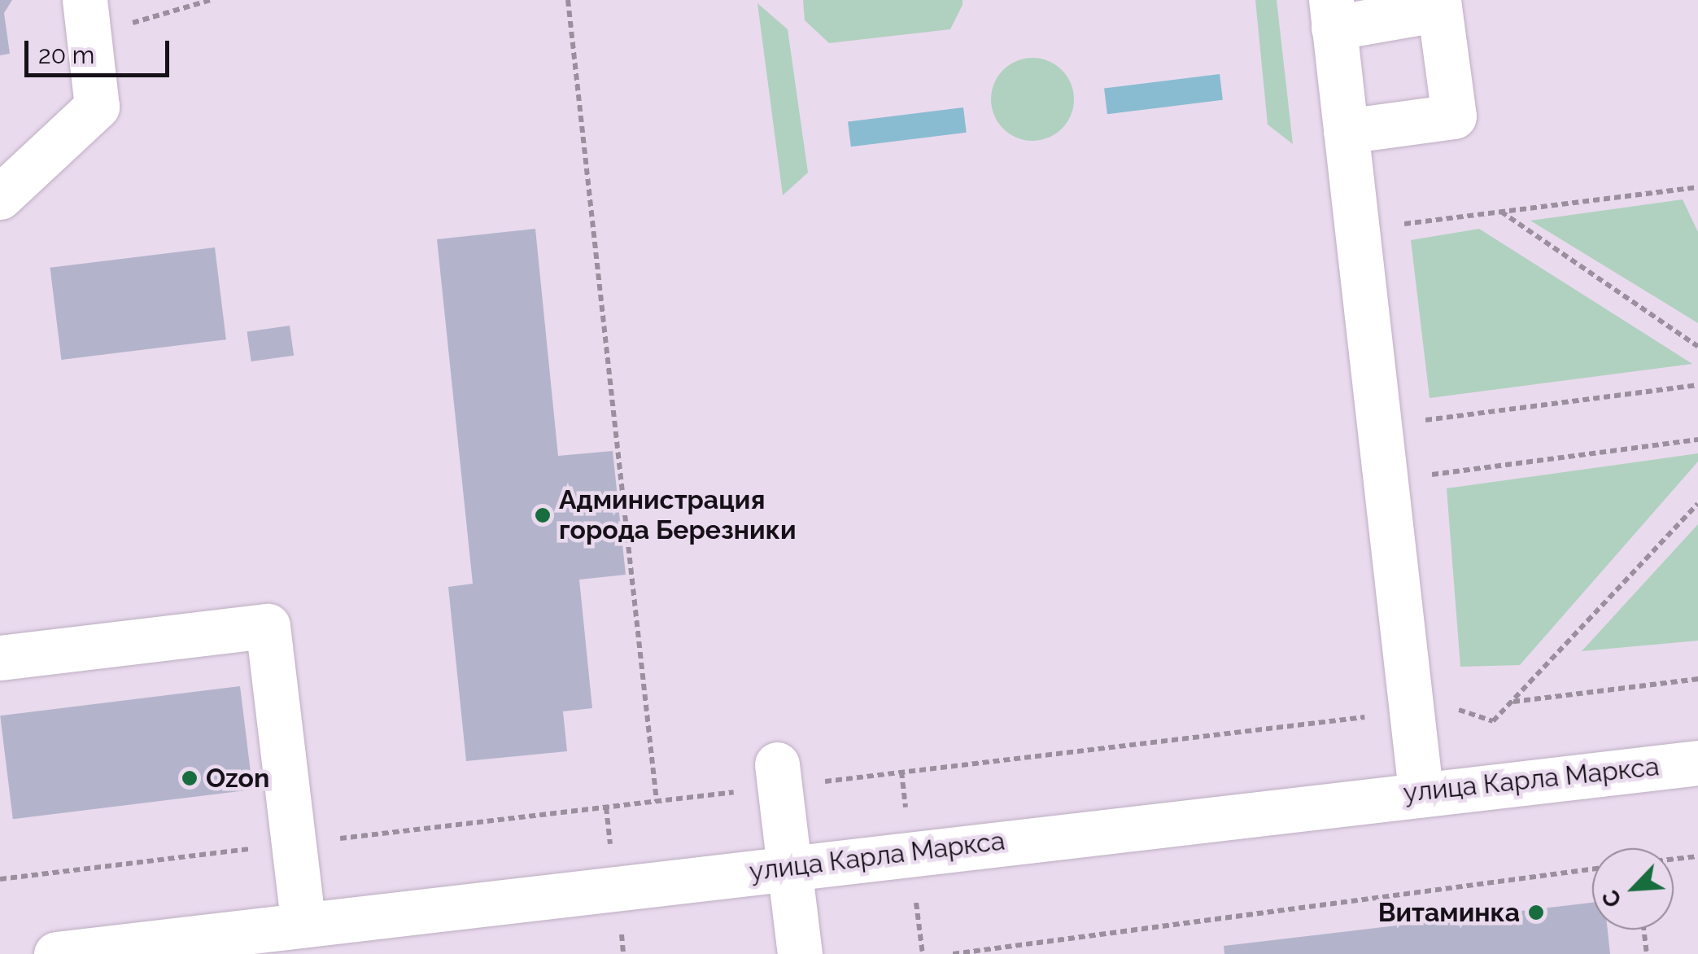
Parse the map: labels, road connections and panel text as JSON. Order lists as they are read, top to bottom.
{
  "streets": {
    "main road": ["улица Карла Маркса"]
  },
  "places": ["Администрация города Березники", "Ozon", "Витаминка"],
  "scale_bar": "20 m",
  "north": "bottom left"
}
